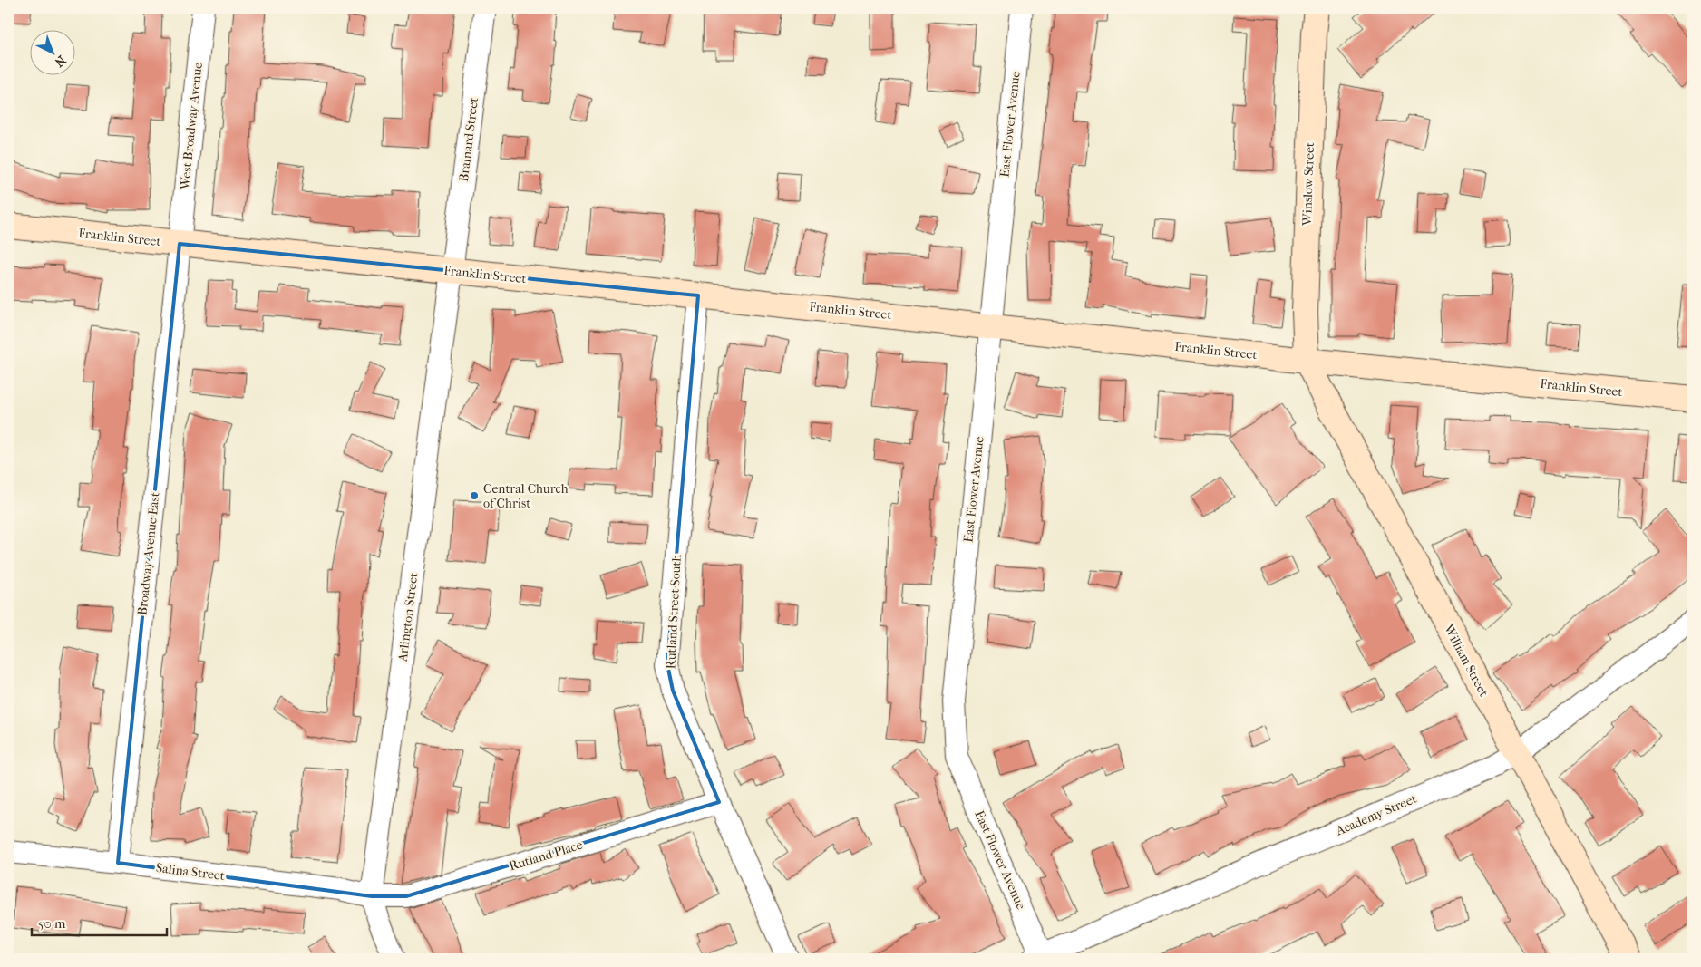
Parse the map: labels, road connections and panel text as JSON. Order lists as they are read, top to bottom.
{
  "streets": {
    "street": [
      "East Flower Avenue",
      "West Broadway Avenue",
      "Brainard Street",
      "Winslow Street",
      "Franklin Street",
      "Broadway Avenue East",
      "Rutland Street South",
      "Arlington Street",
      "William Street",
      "Academy Street",
      "Rutland Place",
      "Salina Street"
    ]
  },
  "crossings": [
    ["East Flower Avenue", "Franklin Street"],
    ["East Flower Avenue", "Academy Street"],
    ["West Broadway Avenue", "Franklin Street"],
    ["West Broadway Avenue", "Broadway Avenue East"],
    ["Brainard Street", "Franklin Street"],
    ["Brainard Street", "Arlington Street"],
    ["Winslow Street", "Franklin Street"],
    ["Winslow Street", "William Street"],
    ["Franklin Street", "Broadway Avenue East"],
    ["Franklin Street", "Rutland Street South"],
    ["Franklin Street", "Arlington Street"],
    ["Franklin Street", "William Street"],
    ["Broadway Avenue East", "Salina Street"],
    ["Rutland Street South", "Rutland Place"],
    ["Arlington Street", "Rutland Place"],
    ["Arlington Street", "Salina Street"],
    ["William Street", "Academy Street"],
    ["Rutland Place", "Salina Street"]
  ],
  "places": ["Central Church of Christ"],
  "scale_bar": "50 m",
  "north": "bottom right"
}
